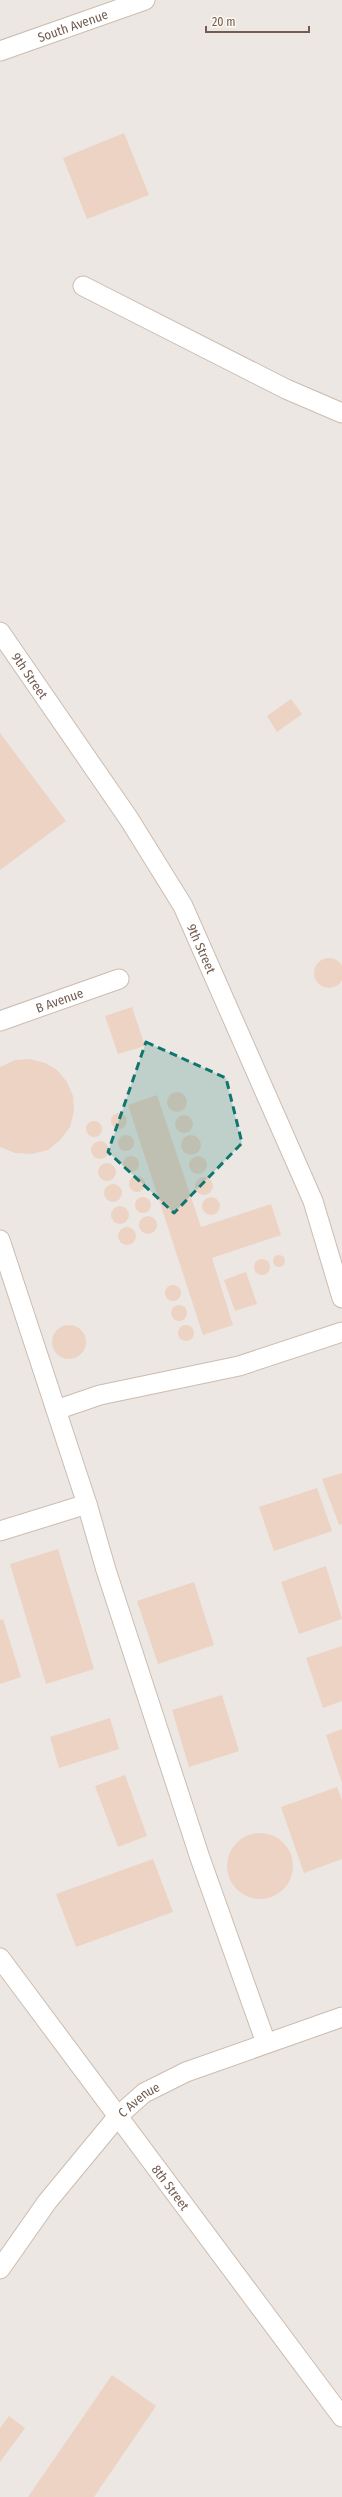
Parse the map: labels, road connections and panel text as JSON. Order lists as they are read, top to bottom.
{
  "streets": {
    "lane": [
      "South Avenue",
      "9th Street",
      "B Avenue",
      "C Avenue",
      "8th Street"
    ]
  },
  "crossings": [
    ["C Avenue", "8th Street"]
  ],
  "scale_bar": "20 m"
}
